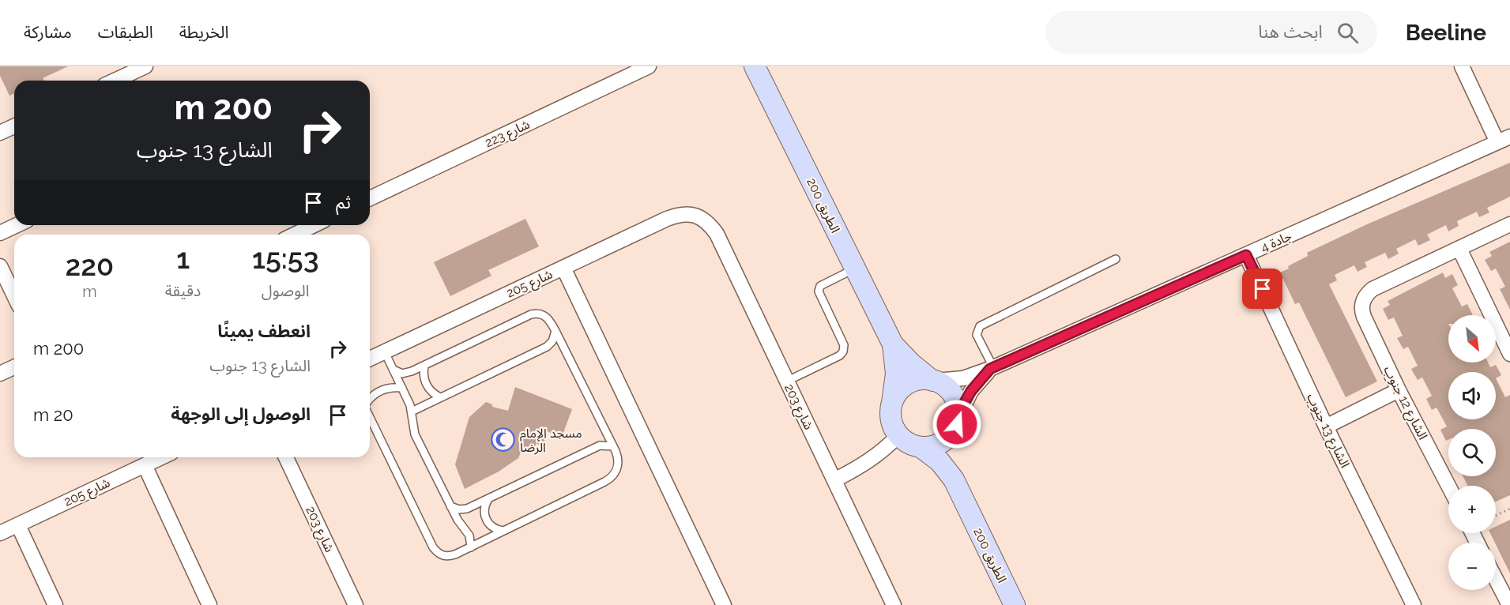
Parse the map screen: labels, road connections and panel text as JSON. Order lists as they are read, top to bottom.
{
  "streets": {
    "main road": ["الطريق 200"],
    "street": [
      "شارع 223",
      "جادة 4",
      "شارع 205",
      "الشارع 12 جنوب",
      "شارع 203",
      "الشارع 13 جنوب"
    ]
  },
  "crossings": [
    ["الطريق 200", "جادة 4"],
    ["جادة 4", "الشارع 13 جنوب"],
    ["شارع 205", "شارع 203"]
  ],
  "places": {
    "mosque": ["مسجد الإمام الرضا"]
  },
  "north": "bottom right",
  "page": {
    "header": "Beeline",
    "search": "ابحث هنا",
    "nav": ["الخريطة", "الطبقات", "مشاركة"],
    "turn": ["200 m", "الشارع 13 جنوب"],
    "then": "ثم",
    "eta": [
      "15:53",
      "الوصول",
      "1",
      "دقيقة",
      "220",
      "m"
    ],
    "map_buttons": ["+", "−"],
    "list": [
      {
        "name": "انعطف يمينًا",
        "note": "الشارع 13 جنوب",
        "value": "200 m"
      },
      {
        "name": "الوصول إلى الوجهة",
        "value": "20 m"
      }
    ]
  }
}
